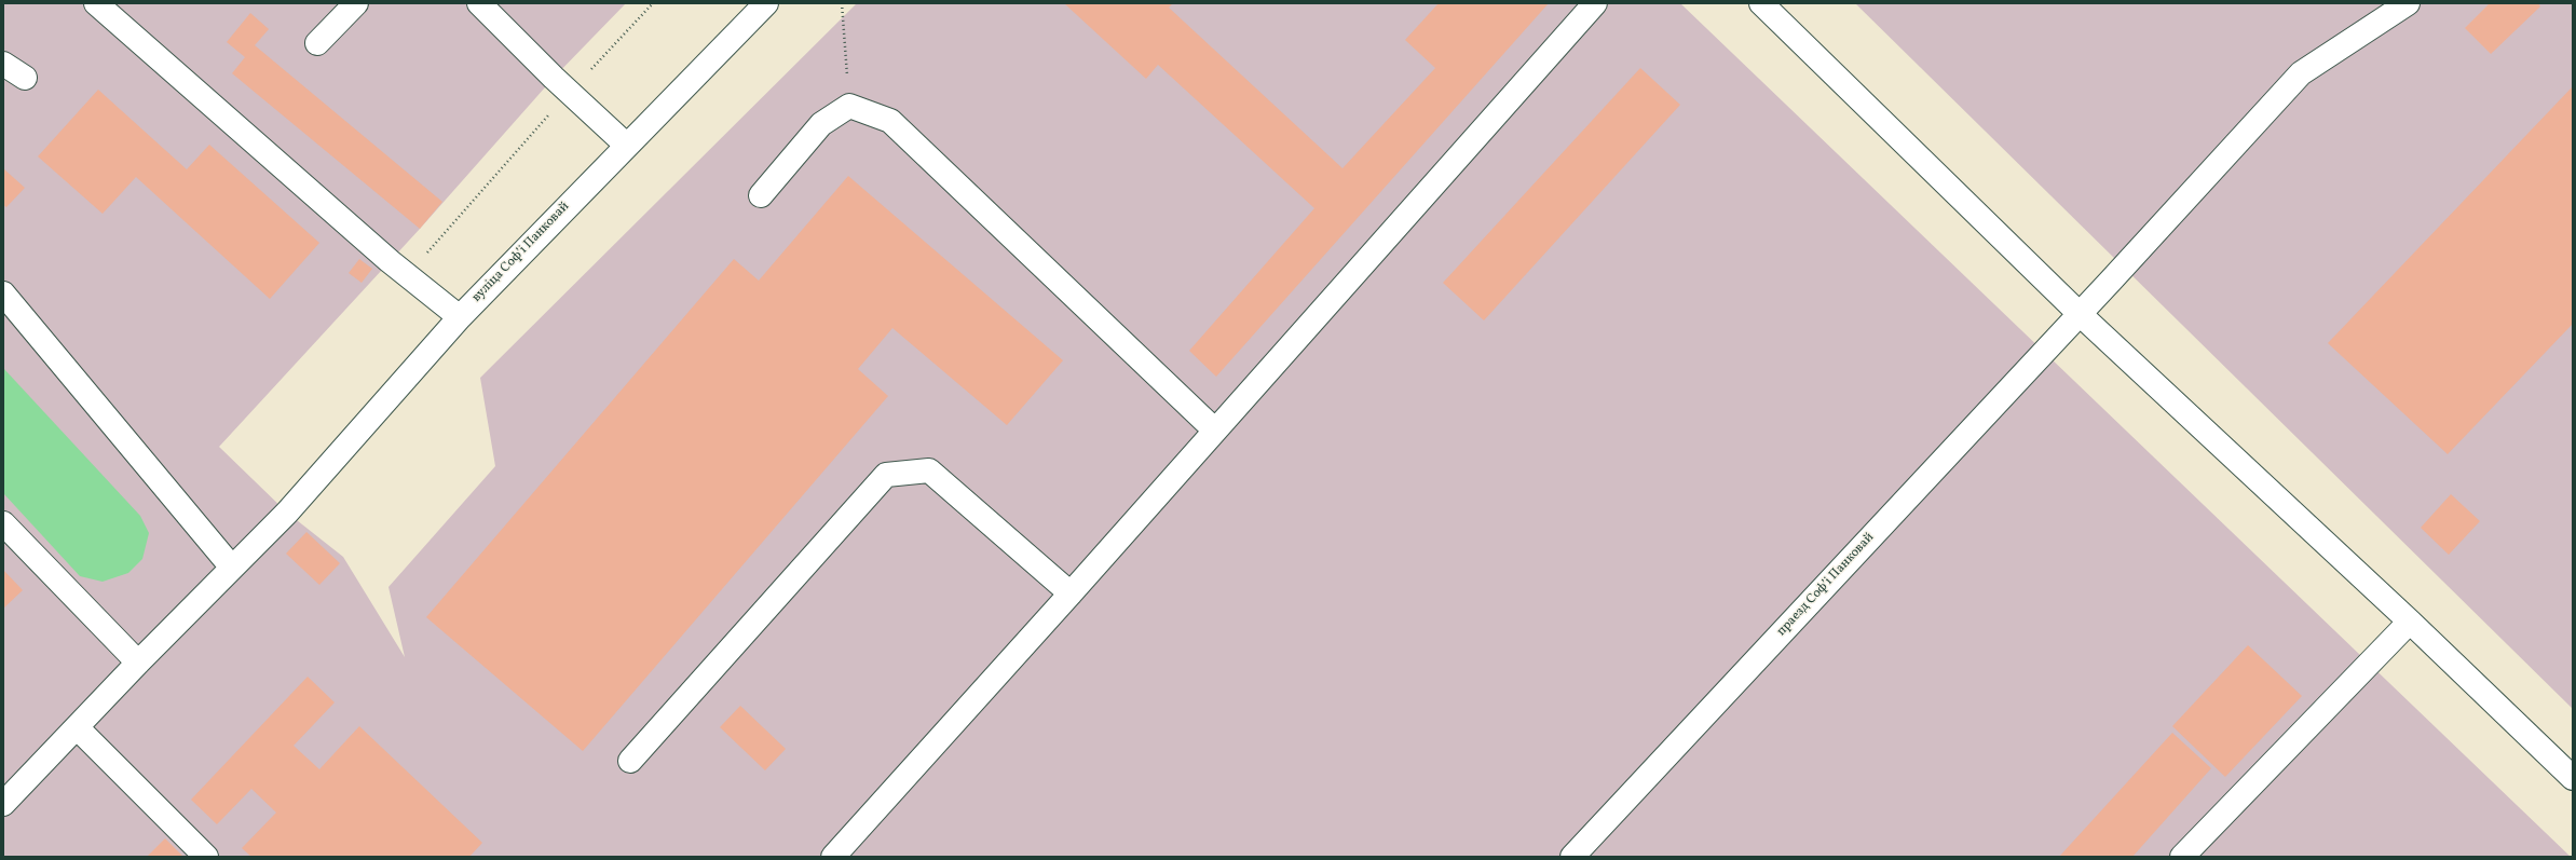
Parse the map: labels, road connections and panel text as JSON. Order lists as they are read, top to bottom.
{
  "streets": {
    "street": ["вуліца Софʼі Панковай", "праезд Софʼі Панковай"]
  }
}
